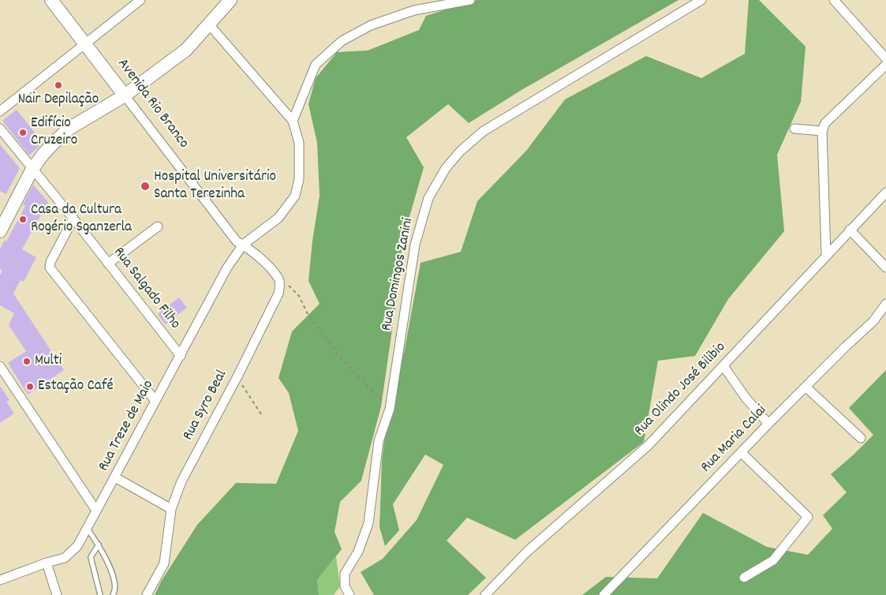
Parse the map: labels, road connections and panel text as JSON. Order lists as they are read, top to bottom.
{
  "streets": {
    "main road": ["Avenida Rio Branco"],
    "street": [
      "Rua Domingos Zanini",
      "Rua Salgado Filho",
      "Rua Olindo José Bilibio",
      "Rua Syro Beal",
      "Rua Treze de Maio",
      "Rua Maria Calai"
    ]
  },
  "crossings": [
    ["Avenida Rio Branco", "Rua Treze de Maio"],
    ["Rua Salgado Filho", "Rua Treze de Maio"]
  ],
  "places": [
    "Nair Depilação",
    "Edifício Cruzeiro",
    "Hospital Universitário Santa Terezinha",
    "Casa da Cultura Rogério Sganzerla",
    "Multi",
    "Estação Café"
  ]
}
